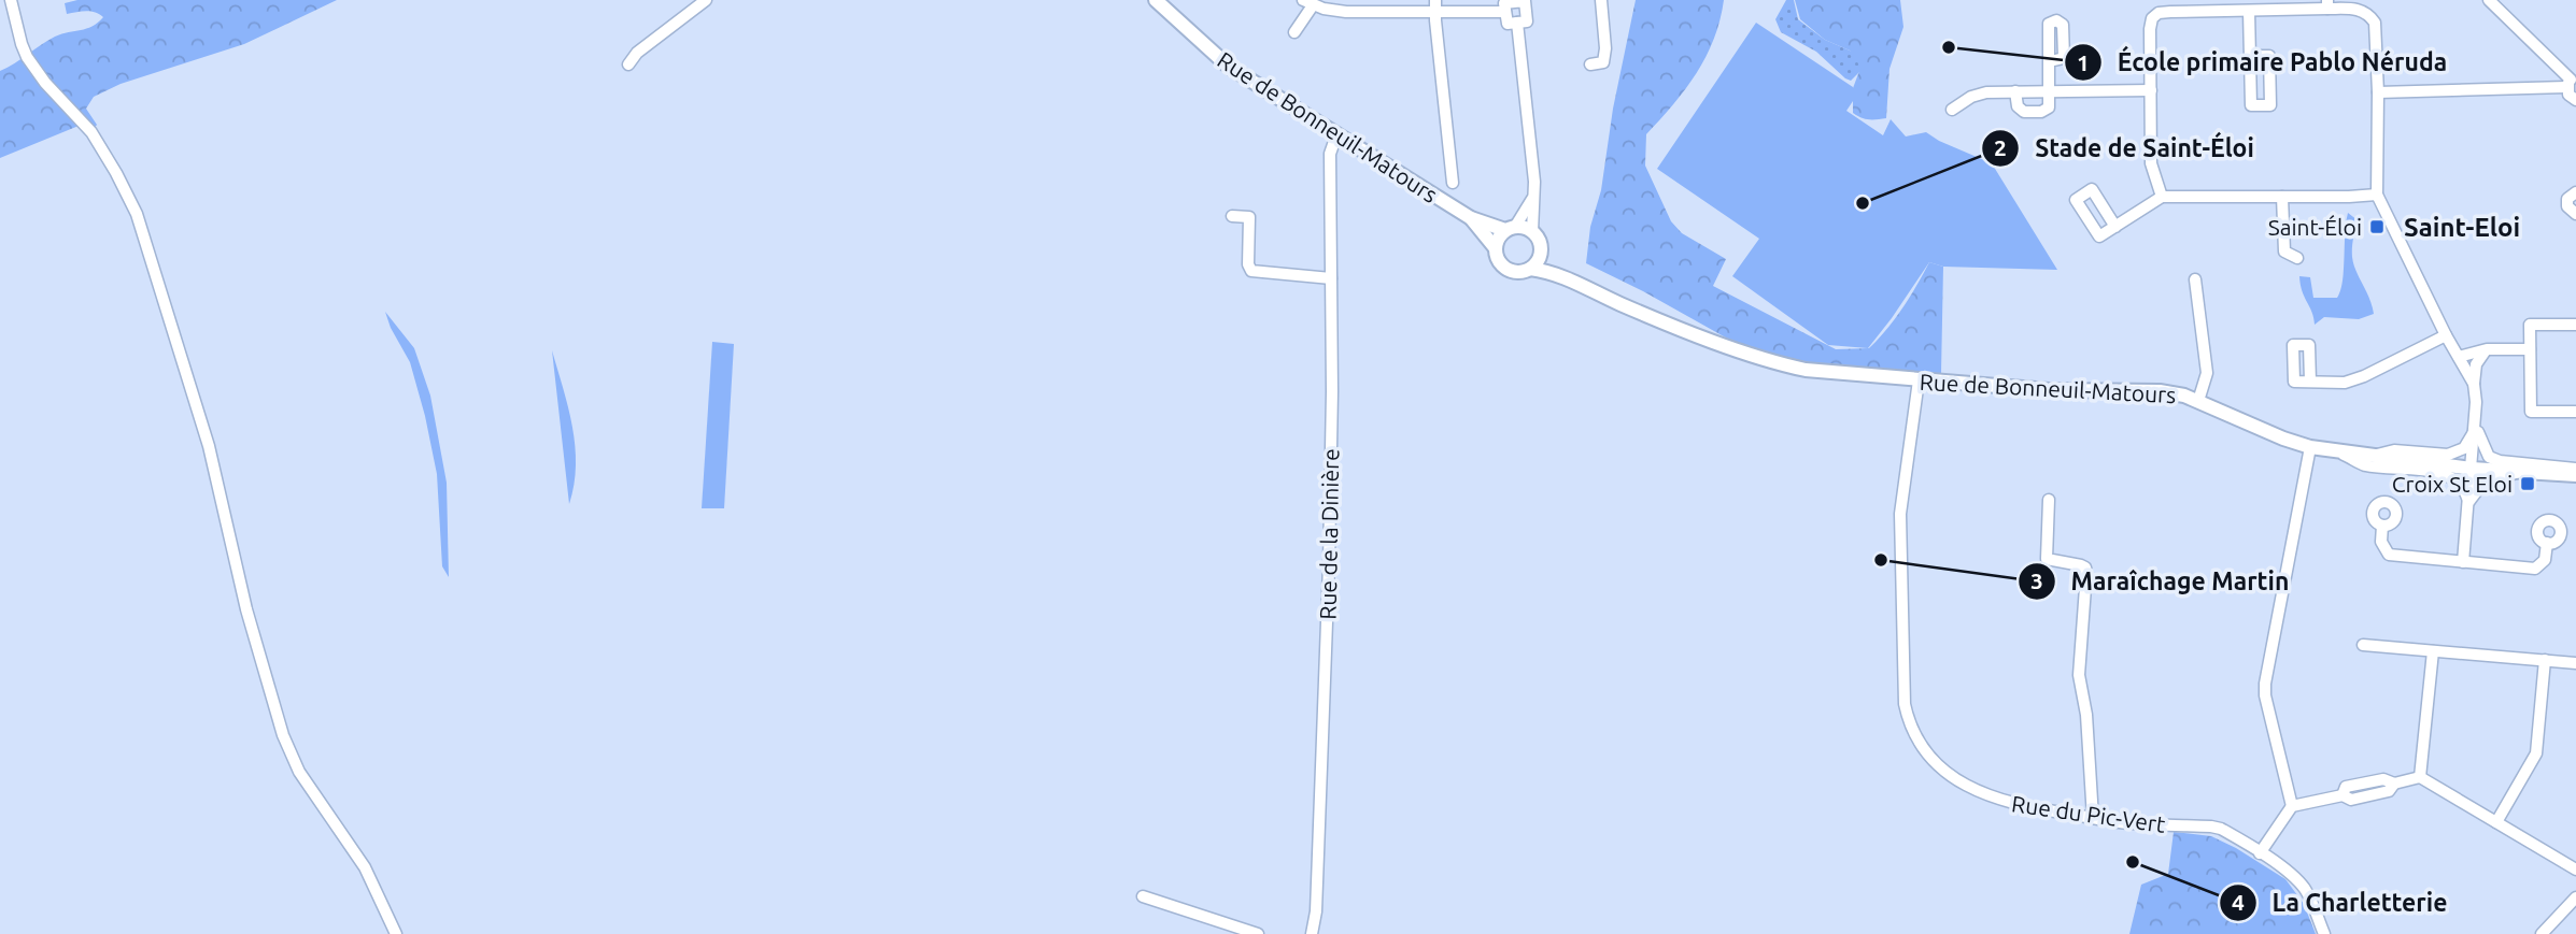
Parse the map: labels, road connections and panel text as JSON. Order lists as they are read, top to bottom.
{
  "streets": {
    "main road": ["Rue de Bonneuil-Matours"],
    "street": ["Rue de la Dinière", "Rue du Pic-Vert"]
  },
  "crossings": [
    ["Rue de Bonneuil-Matours", "Rue de la Dinière"],
    ["Rue de Bonneuil-Matours", "Rue du Pic-Vert"]
  ],
  "districts": ["Saint-Eloi"],
  "places": {
    "other": [
      "École primaire Pablo Néruda",
      "Stade de Saint-Éloi",
      "Maraîchage Martin",
      "La Charletterie"
    ],
    "transit": ["Saint-Éloi", "Croix St Eloi"]
  }
}
